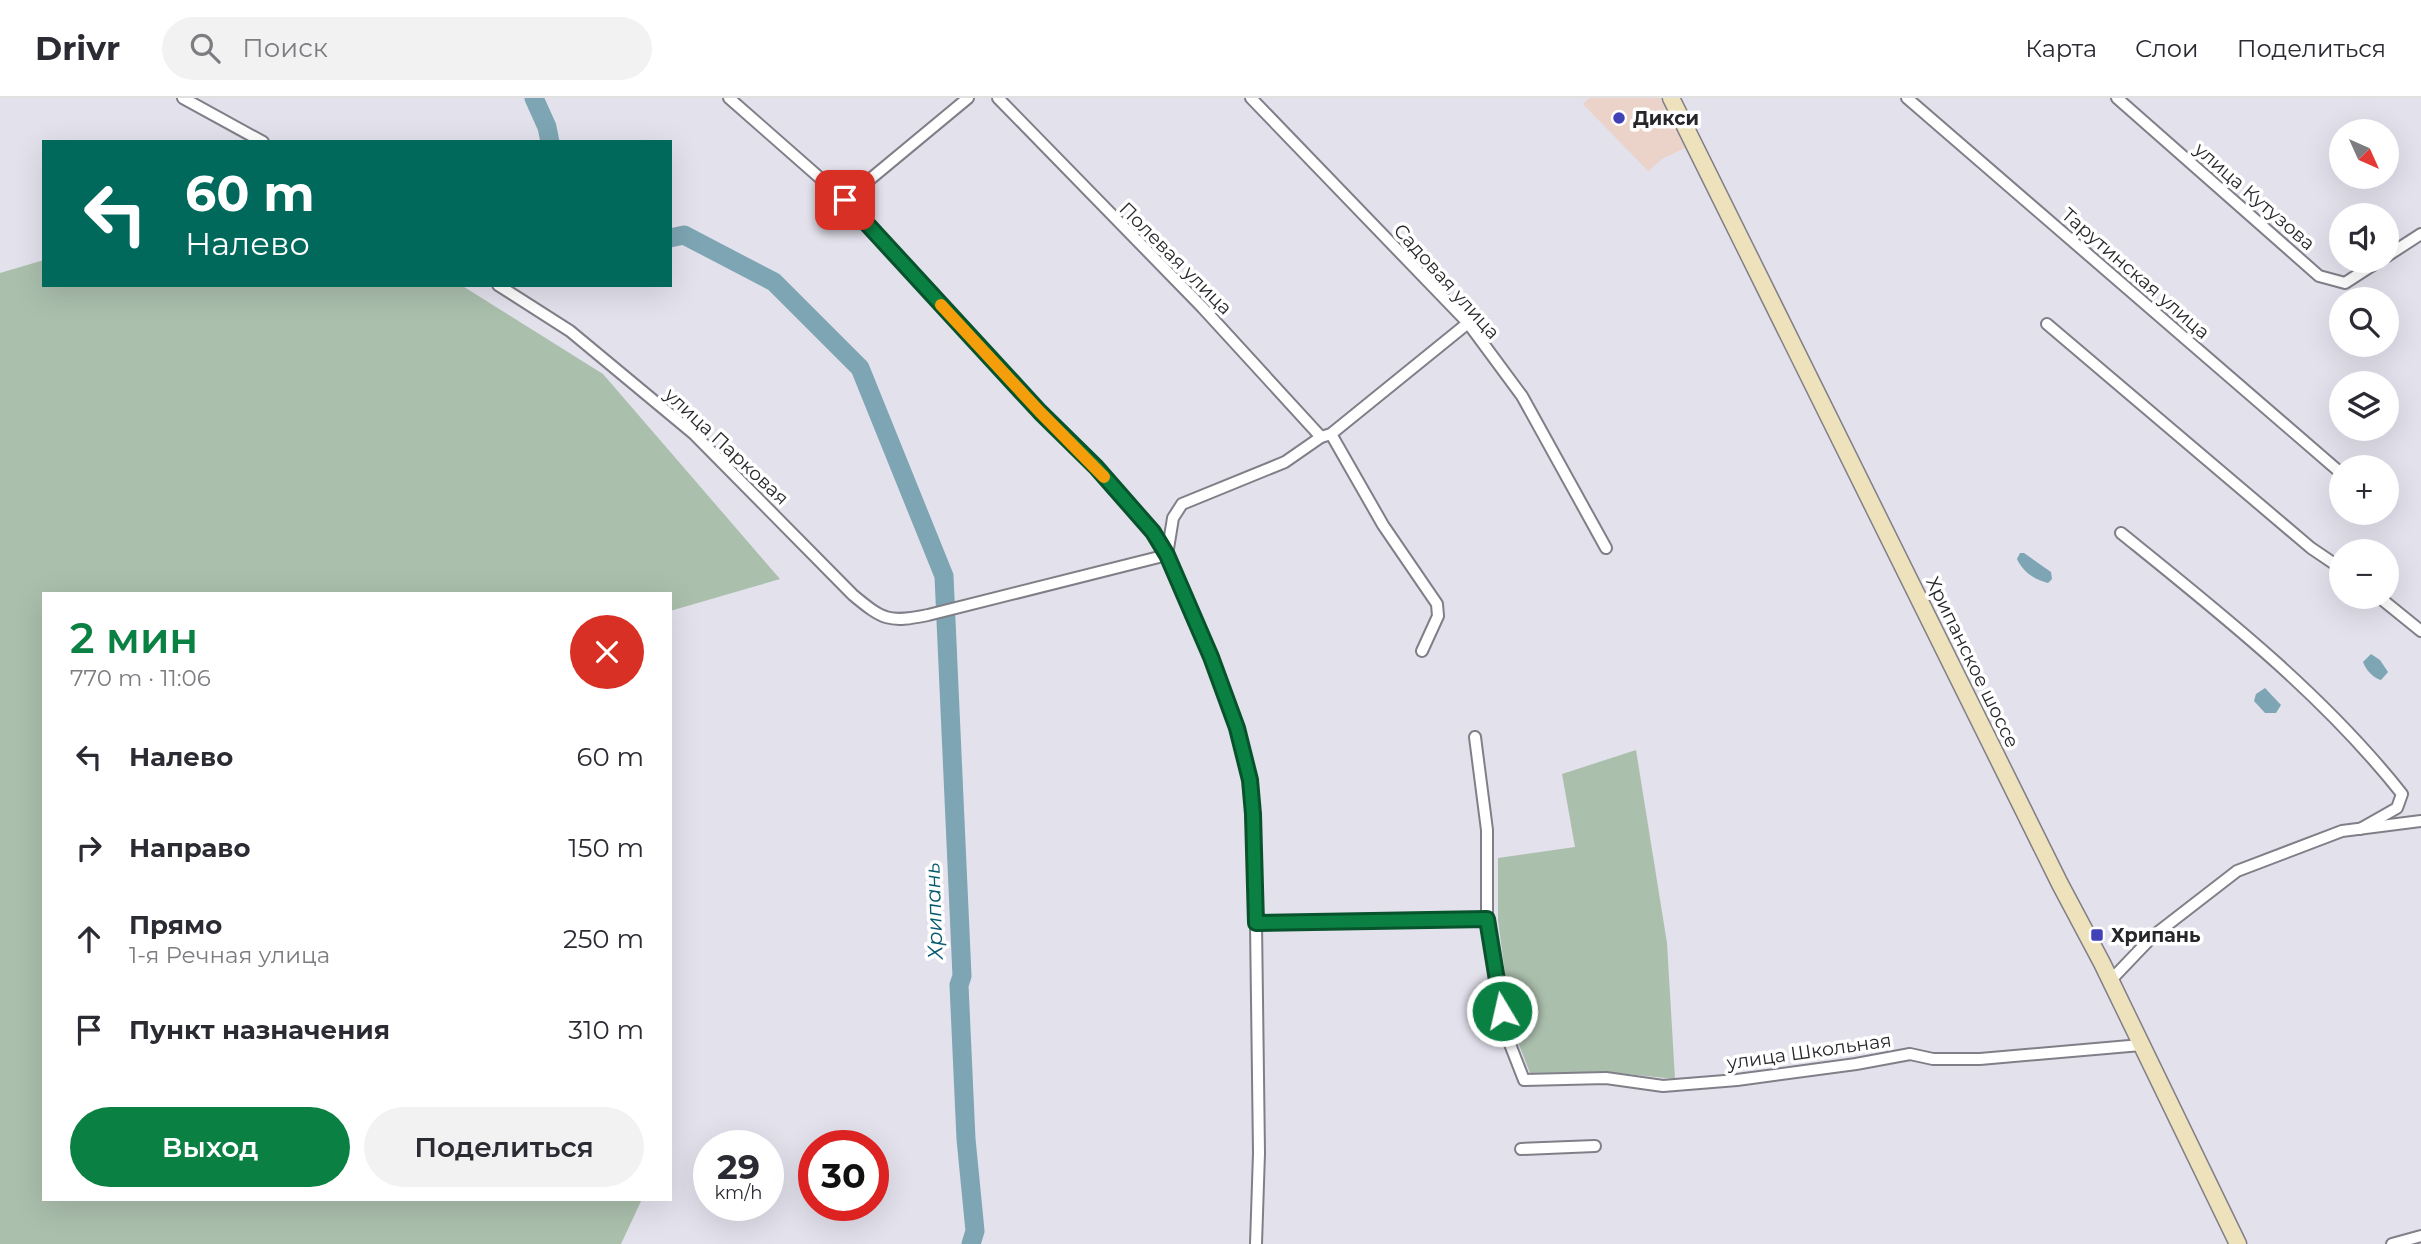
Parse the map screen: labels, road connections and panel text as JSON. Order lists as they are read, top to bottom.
{
  "streets": {
    "main road": ["Хрипанское шоссе"],
    "street": [
      "улица Кутузова",
      "Полевая улица",
      "Тарутинская улица",
      "Садовая улица",
      "улица Парковая",
      "улица Школьная"
    ]
  },
  "crossings": [
    ["Хрипанское шоссе", "улица Школьная"]
  ],
  "water": ["Хрипань"],
  "places": {
    "other": ["Дикси"],
    "transit": ["Хрипань"]
  },
  "north": "bottom right",
  "page": {
    "header": "Drivr",
    "search": "Поиск",
    "nav": ["Карта", "Слои", "Поделиться"],
    "map_buttons": ["+", "−"],
    "turn": ["60 m", "Налево"],
    "heading": ["2 мин", "770 m · 11:06"],
    "list": [
      {
        "name": "Налево",
        "value": "60 m"
      },
      {
        "name": "Направо",
        "value": "150 m"
      },
      {
        "name": "Прямо",
        "note": "1-я Речная улица",
        "value": "250 m"
      },
      {
        "name": "Пункт назначения",
        "value": "310 m"
      }
    ],
    "buttons": ["Выход", "Поделиться"],
    "speed": "29 km/h",
    "limit": "30"
  }
}
